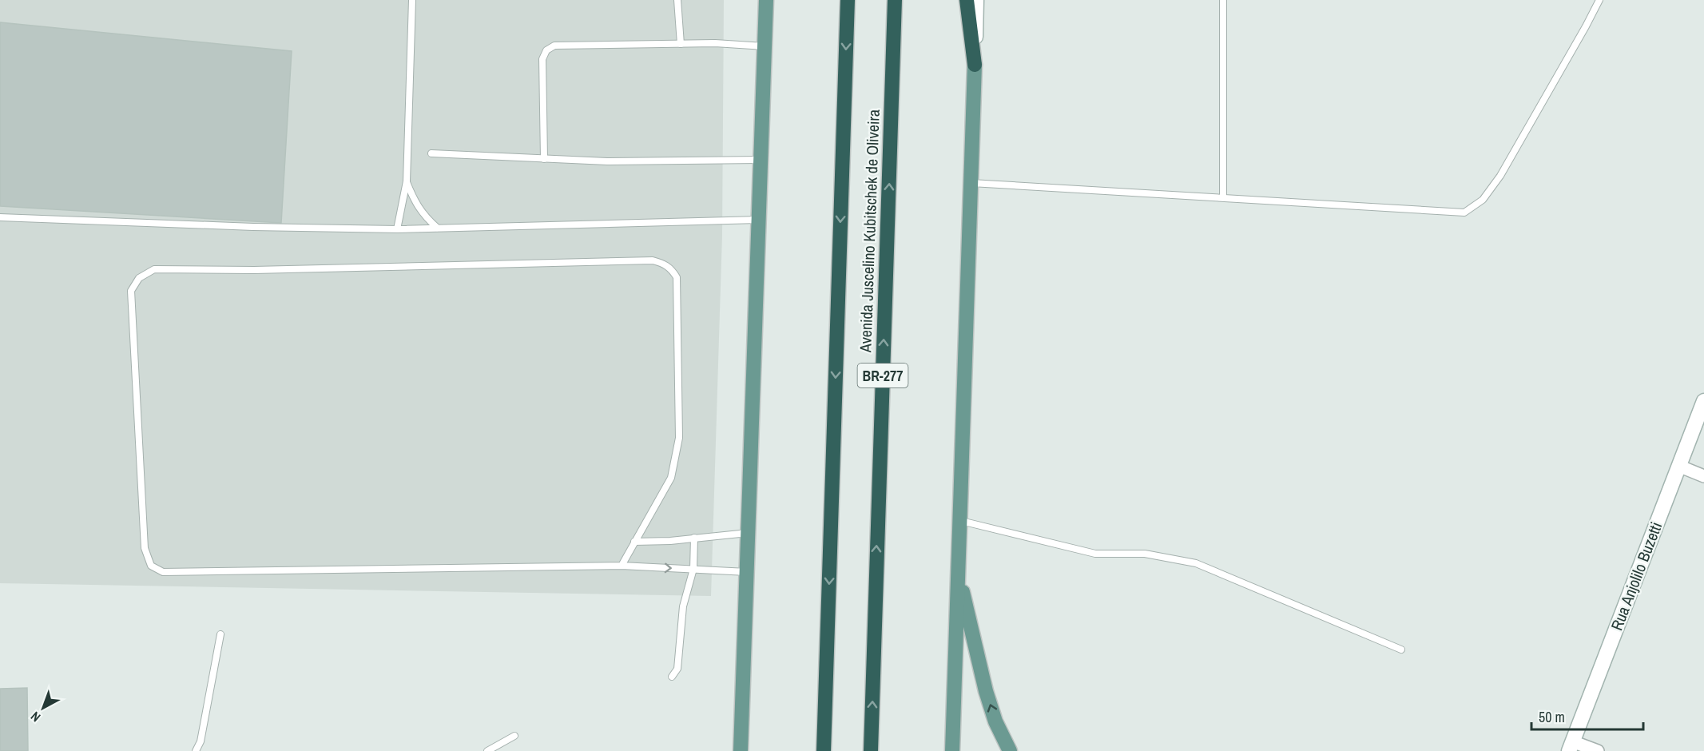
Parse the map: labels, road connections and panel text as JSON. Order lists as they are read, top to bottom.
{
  "streets": {
    "highway": ["Avenida Juscelino Kubitschek de Oliveira", "BR-277"],
    "main road": ["Rua Anjolilo Buzetti"]
  },
  "scale_bar": "50 m",
  "north": "bottom left"
}
